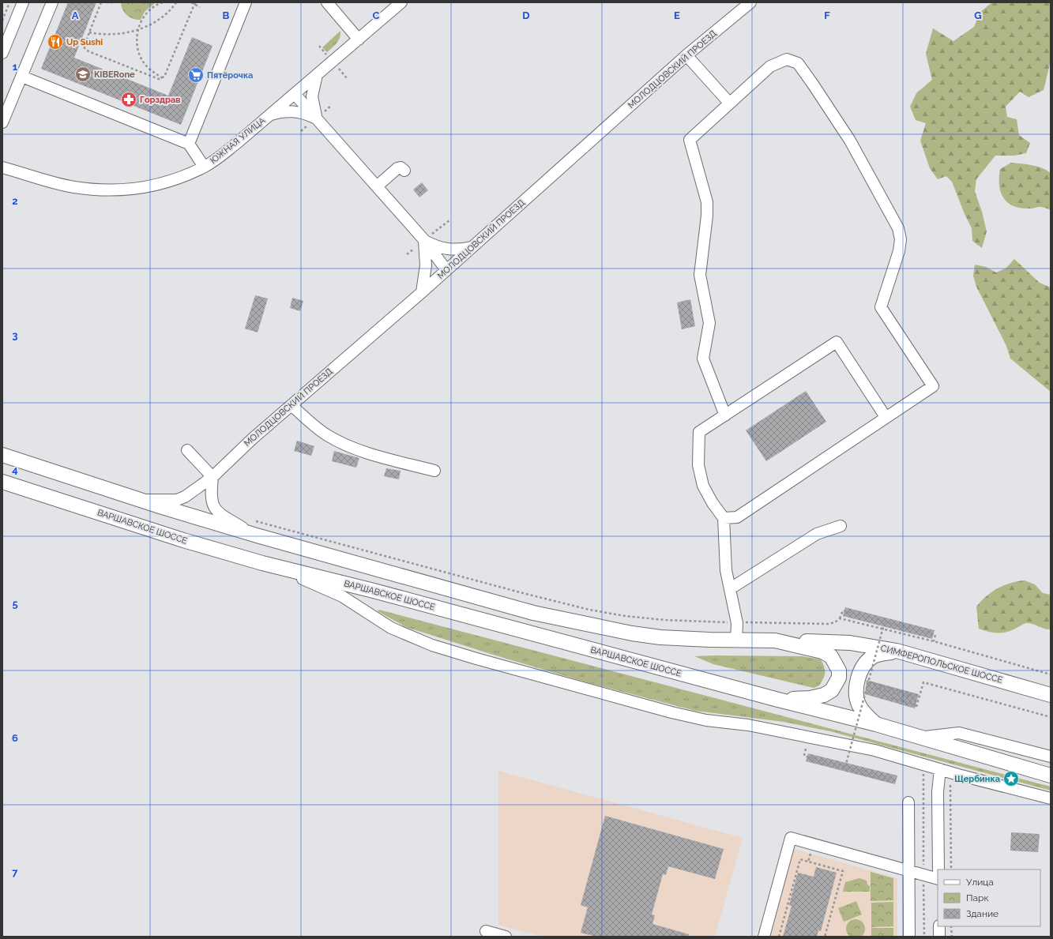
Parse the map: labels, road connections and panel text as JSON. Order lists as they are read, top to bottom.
{
  "streets": {
    "main road": ["ВАРШАВСКОЕ ШОССЕ", "СИМФЕРОПОЛЬСКОЕ ШОССЕ"],
    "street": ["МОЛОДЦОВСКИЙ ПРОЕЗД", "ЮЖНАЯ УЛИЦА"]
  },
  "places": {
    "restaurant": ["Up Sushi"],
    "school or university": ["KIBERone"],
    "supermarket": ["Пятёрочка"],
    "pharmacy": ["Горздрав"],
    "place": ["Щербинка"]
  },
  "legend": ["Улица", "Парк", "Здание"],
  "grid": {
    "columns": [
      "A",
      "B",
      "C",
      "D",
      "E",
      "F",
      "G"
    ],
    "rows": [
      "1",
      "2",
      "3",
      "4",
      "5",
      "6",
      "7"
    ]
  }
}
